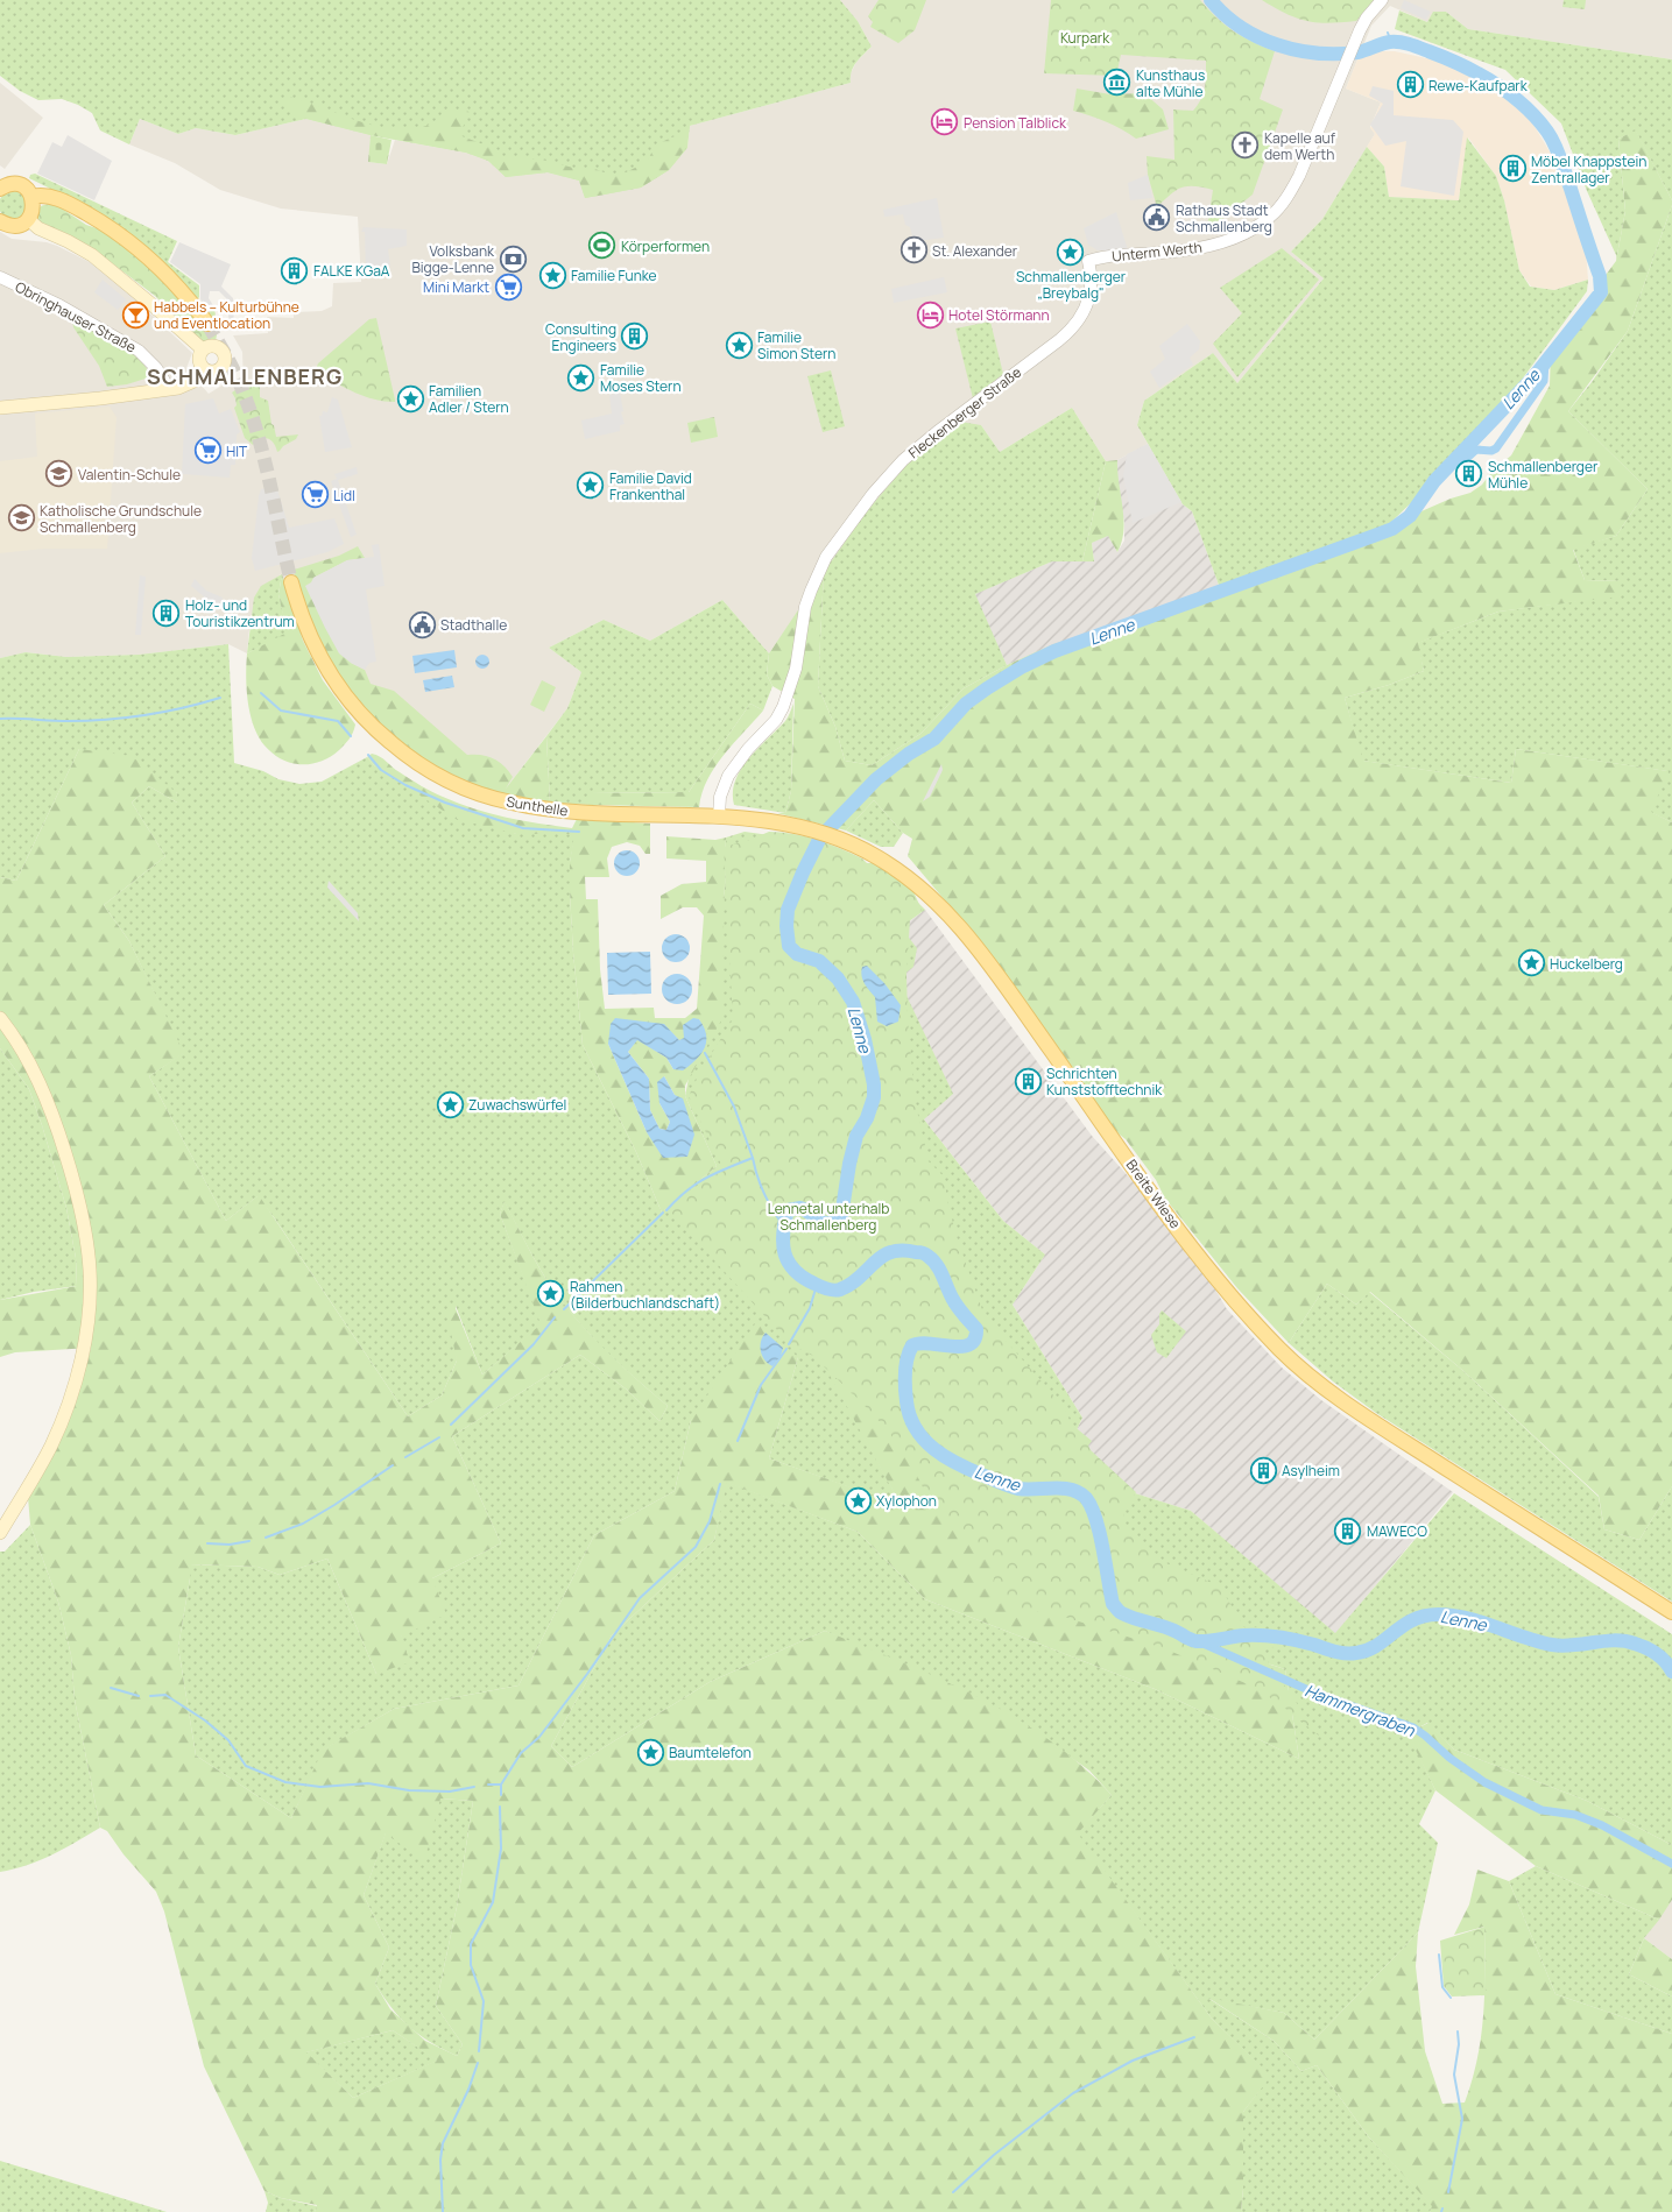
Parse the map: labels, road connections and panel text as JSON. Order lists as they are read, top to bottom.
{
  "streets": {
    "main road": ["Sunthelle", "Breite Wiese"],
    "street": ["Unterm Werth", "Obringhauser Straße", "Fleckenberger Straße"]
  },
  "crossings": [
    ["Unterm Werth", "Fleckenberger Straße"],
    ["Fleckenberger Straße", "Sunthelle"],
    ["Sunthelle", "Breite Wiese"]
  ],
  "districts": ["SCHMALLENBERG"],
  "water": ["Lenne", "Hammergraben"],
  "parks": ["Kurpark", "Lennetal unterhalb Schmallenberg"],
  "places": {
    "museum": ["Kunsthaus alte Mühle"],
    "building": [
      "Rewe-Kaufpark",
      "Möbel Knappstein Zentrallager",
      "FALKE KGaA",
      "Consulting Engineers",
      "Schmallenberger Mühle",
      "Holz- und Touristikzentrum",
      "Schrichten Kunststofftechnik",
      "Asylheim",
      "MAWECO"
    ],
    "hotel": ["Pension Talblick", "Hotel Störmann"],
    "church": ["Kapelle auf dem Werth", "St. Alexander"],
    "public building": ["Rathaus Stadt Schmallenberg", "Stadthalle"],
    "sports": ["Körperformen"],
    "place": [
      "Schmallenberger „Breybalg\"",
      "Familie Funke",
      "Familie Simon Stern",
      "Familie Moses Stern",
      "Familien Adler / Stern",
      "Familie David Frankenthal",
      "Huckelberg",
      "Zuwachswürfel",
      "Rahmen (Bilderbuchlandschaft)",
      "Xylophon",
      "Baumtelefon"
    ],
    "bank": ["Volksbank Bigge-Lenne"],
    "supermarket": ["Mini Markt", "HIT", "Lidl"],
    "bar": ["Habbels – Kulturbühne und Eventlocation"],
    "school or university": ["Valentin-Schule", "Katholische Grundschule Schmallenberg"]
  }
}
